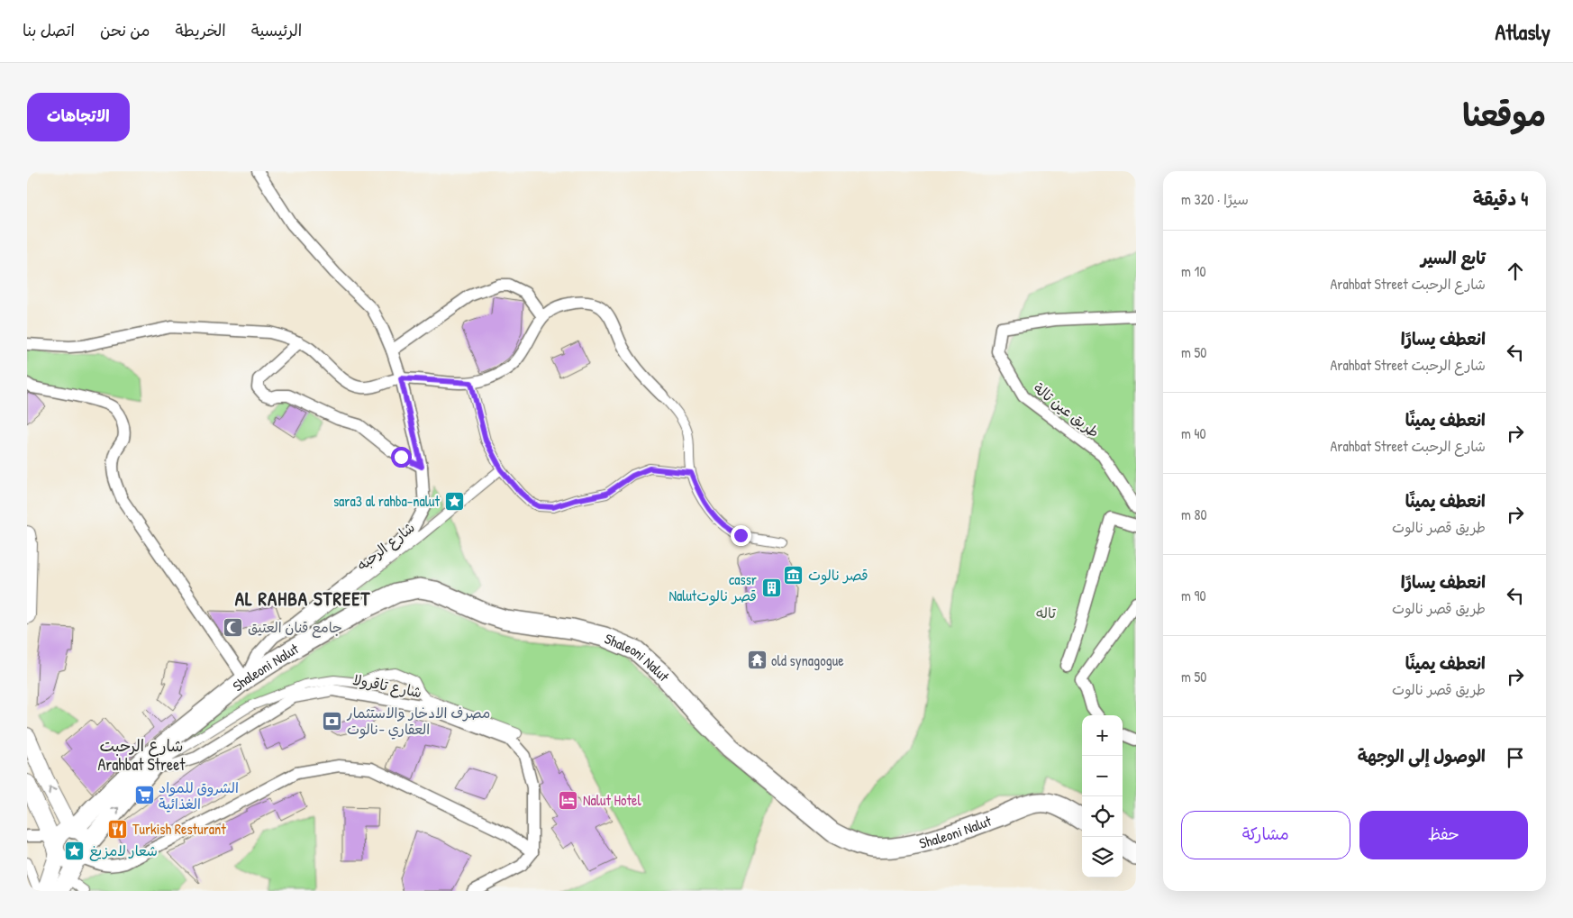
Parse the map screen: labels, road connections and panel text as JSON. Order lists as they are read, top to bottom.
{
  "streets": {
    "highway": ["Shaleoni Nalut"],
    "street": ["طريق عين تالة", "شارع الرحبه", "شارع تاقرولا"]
  },
  "districts": ["AL RAHBA STREET", "شارع الرحبت Arahbat Street"],
  "parks": ["تاله"],
  "places": {
    "place": ["sara3 al rahba-nalut", "شعار لامزيغ"],
    "museum": ["قصر نالوت"],
    "building": ["cassr Nalutقصر نالوت"],
    "mosque": ["جامع قنان العتيق"],
    "temple": ["old synagogue"],
    "bank": ["مصرف الادخار والاستثمار العقاري -نالوت"],
    "supermarket": ["الشروق للمواد الغذائية"],
    "hotel": ["Nalut Hotel"],
    "restaurant": ["Turkish Resturant"]
  },
  "page": {
    "header": "Atlasly",
    "nav": [
      "الرئيسية",
      "الخريطة",
      "من نحن",
      "اتصل بنا"
    ],
    "title": "موقعنا",
    "buttons": [
      "الاتجاهات",
      ["حفظ", "مشاركة"]
    ],
    "heading": ["4 دقيقة", "سيرًا · 320 m"],
    "list": [
      ["تابع السير", "شارع الرحبت Arahbat Street", "10 m"],
      ["انعطف يسارًا", "شارع الرحبت Arahbat Street", "50 m"],
      ["انعطف يمينًا", "شارع الرحبت Arahbat Street", "40 m"],
      ["انعطف يمينًا", "طريق قصر نالوت", "80 m"],
      ["انعطف يسارًا", "طريق قصر نالوت", "90 m"],
      ["انعطف يمينًا", "طريق قصر نالوت", "50 m"],
      "الوصول إلى الوجهة"
    ],
    "map_buttons": ["+", "−"]
  }
}
